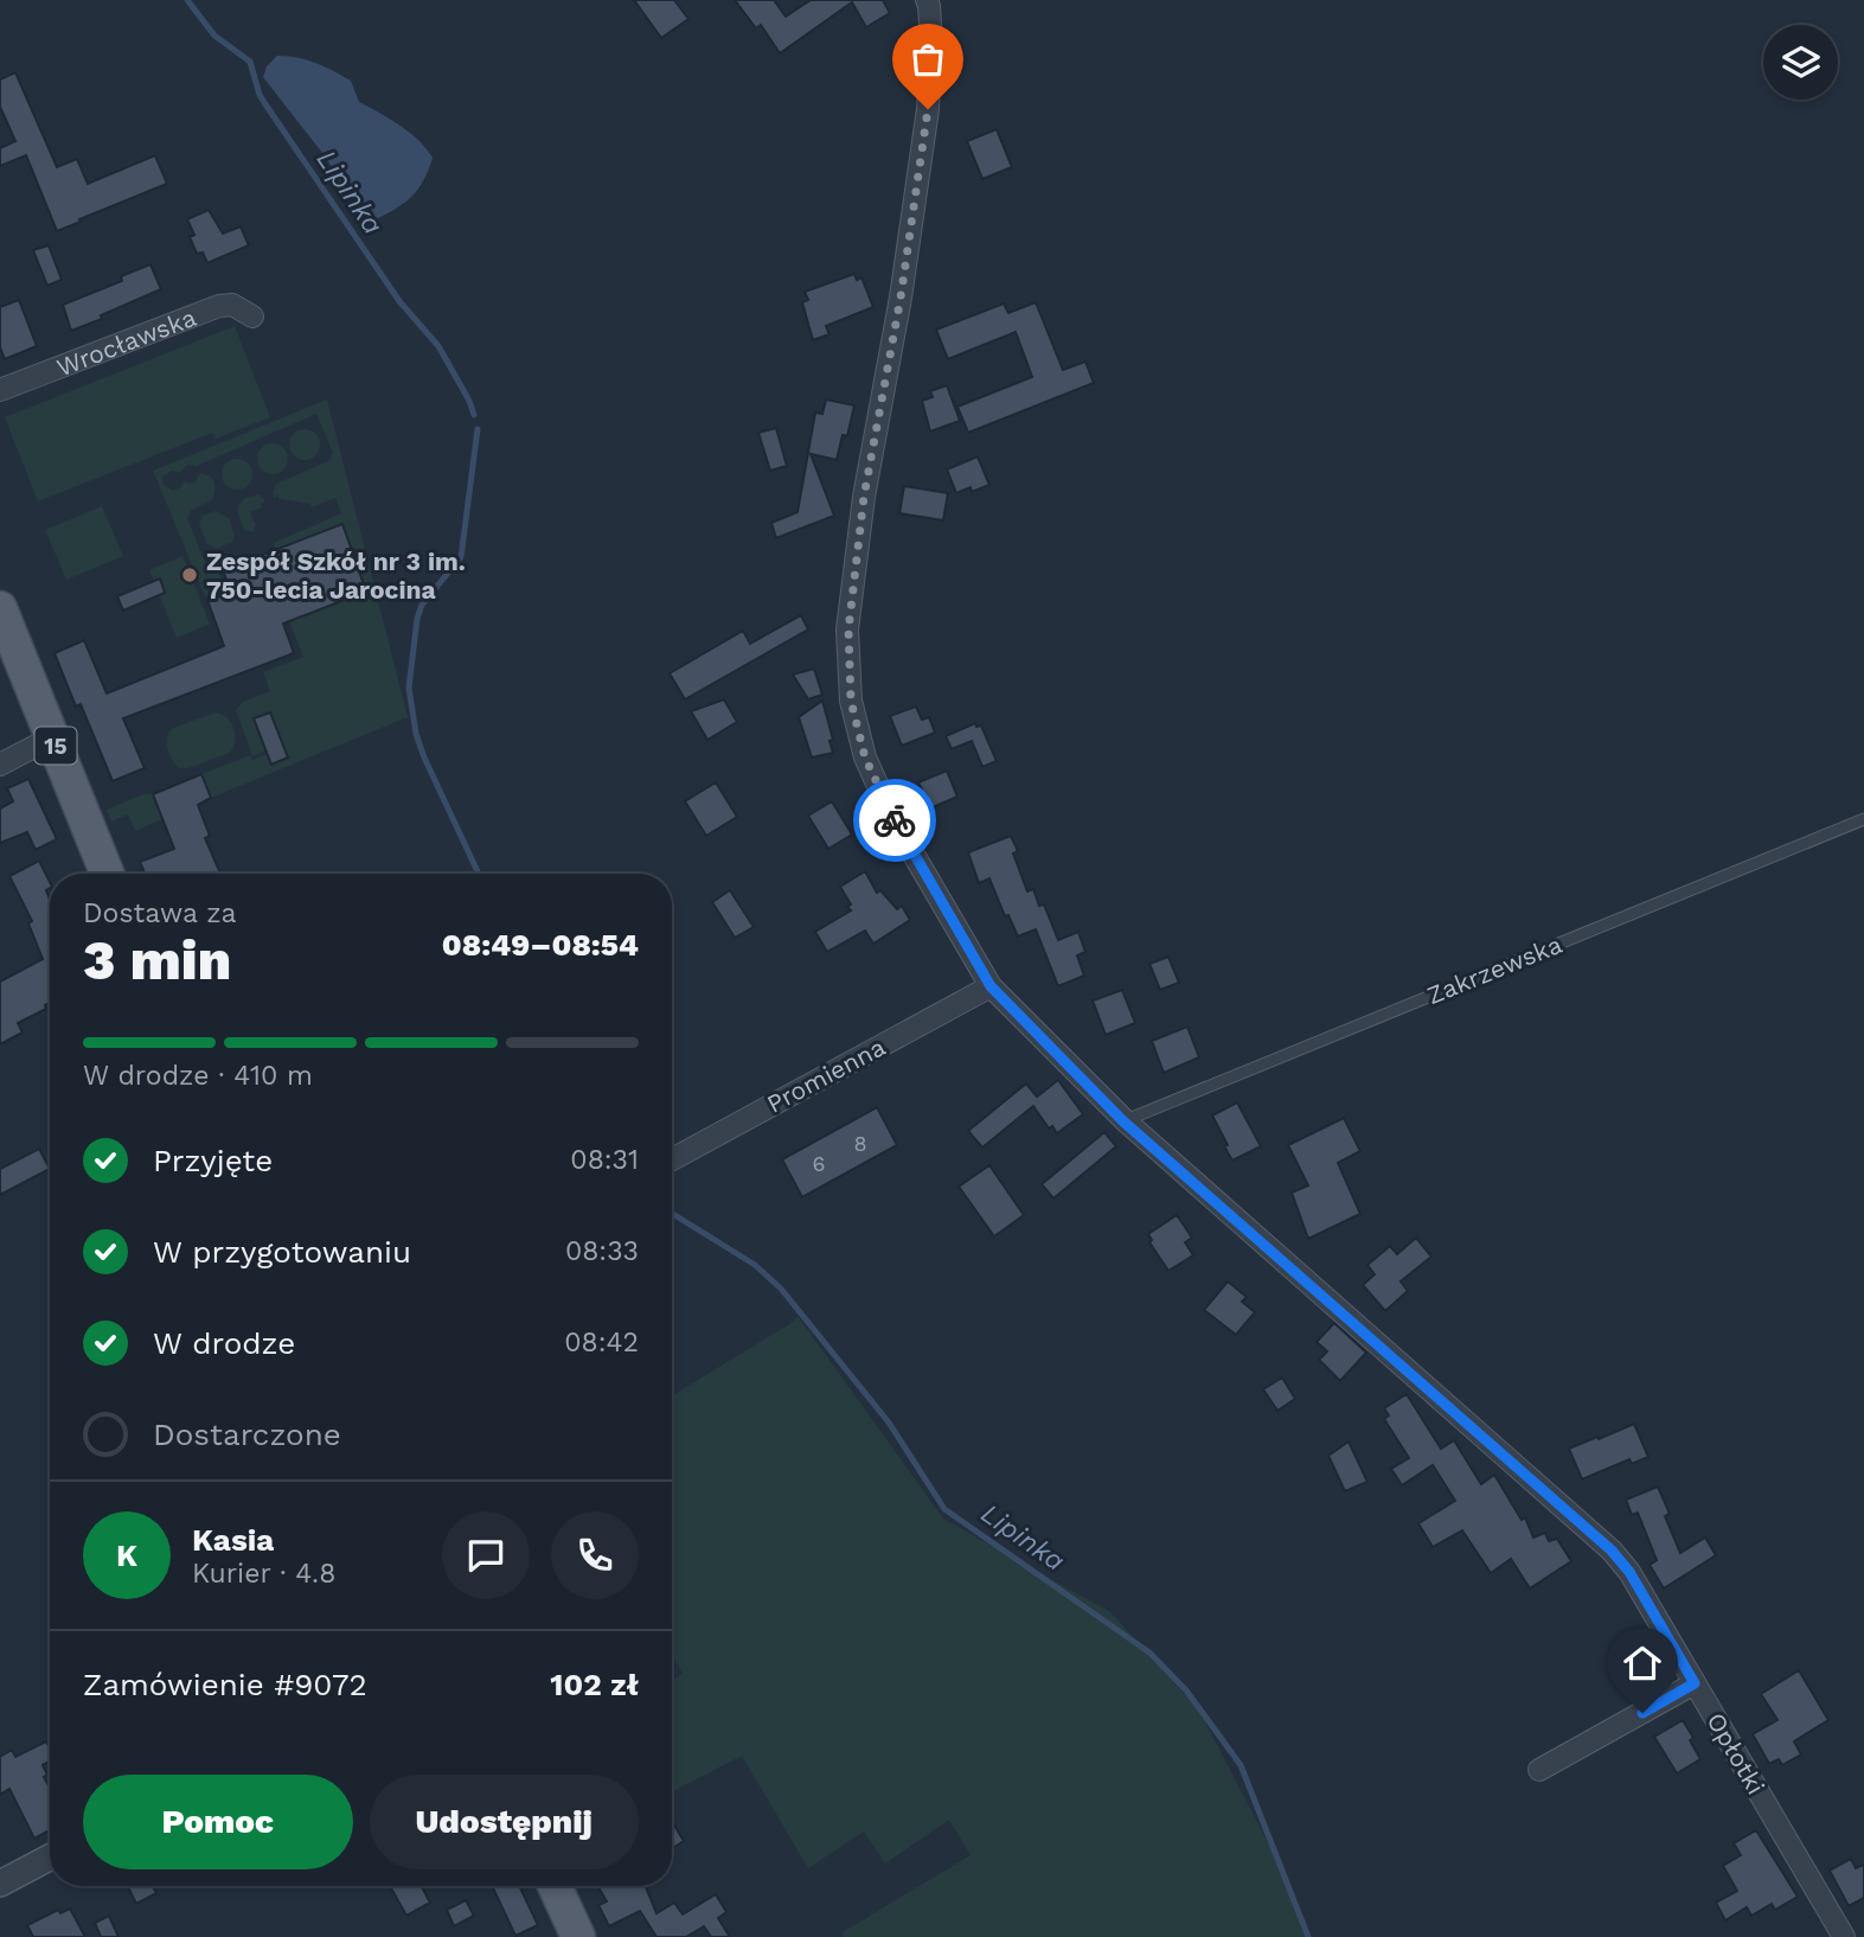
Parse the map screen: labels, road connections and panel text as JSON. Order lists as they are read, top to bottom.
{
  "streets": {
    "main road": ["15"],
    "street": ["Wrocławska", "Promienna", "Opłotki"],
    "lane": ["Zakrzewska"]
  },
  "crossings": [
    ["Zakrzewska", "Opłotki"],
    ["Promienna", "Opłotki"]
  ],
  "water": ["Lipinka"],
  "places": ["Zespół Szkół nr 3 im. 750-lecia Jarocina"],
  "house_numbers": ["8", "6"],
  "page": {
    "heading": ["3 min", "Dostawa za", "08:49–08:54"],
    "panel": [
      "Kasia",
      "Kurier · 4.8",
      "Zamówienie #9072",
      "102 zł"
    ],
    "bar": "W drodze · 410 m",
    "list": [
      ["Przyjęte", "08:31"],
      ["W przygotowaniu", "08:33"],
      ["W drodze", "08:42"],
      "Dostarczone"
    ],
    "round": "K",
    "buttons": ["Pomoc", "Udostępnij"]
  }
}
